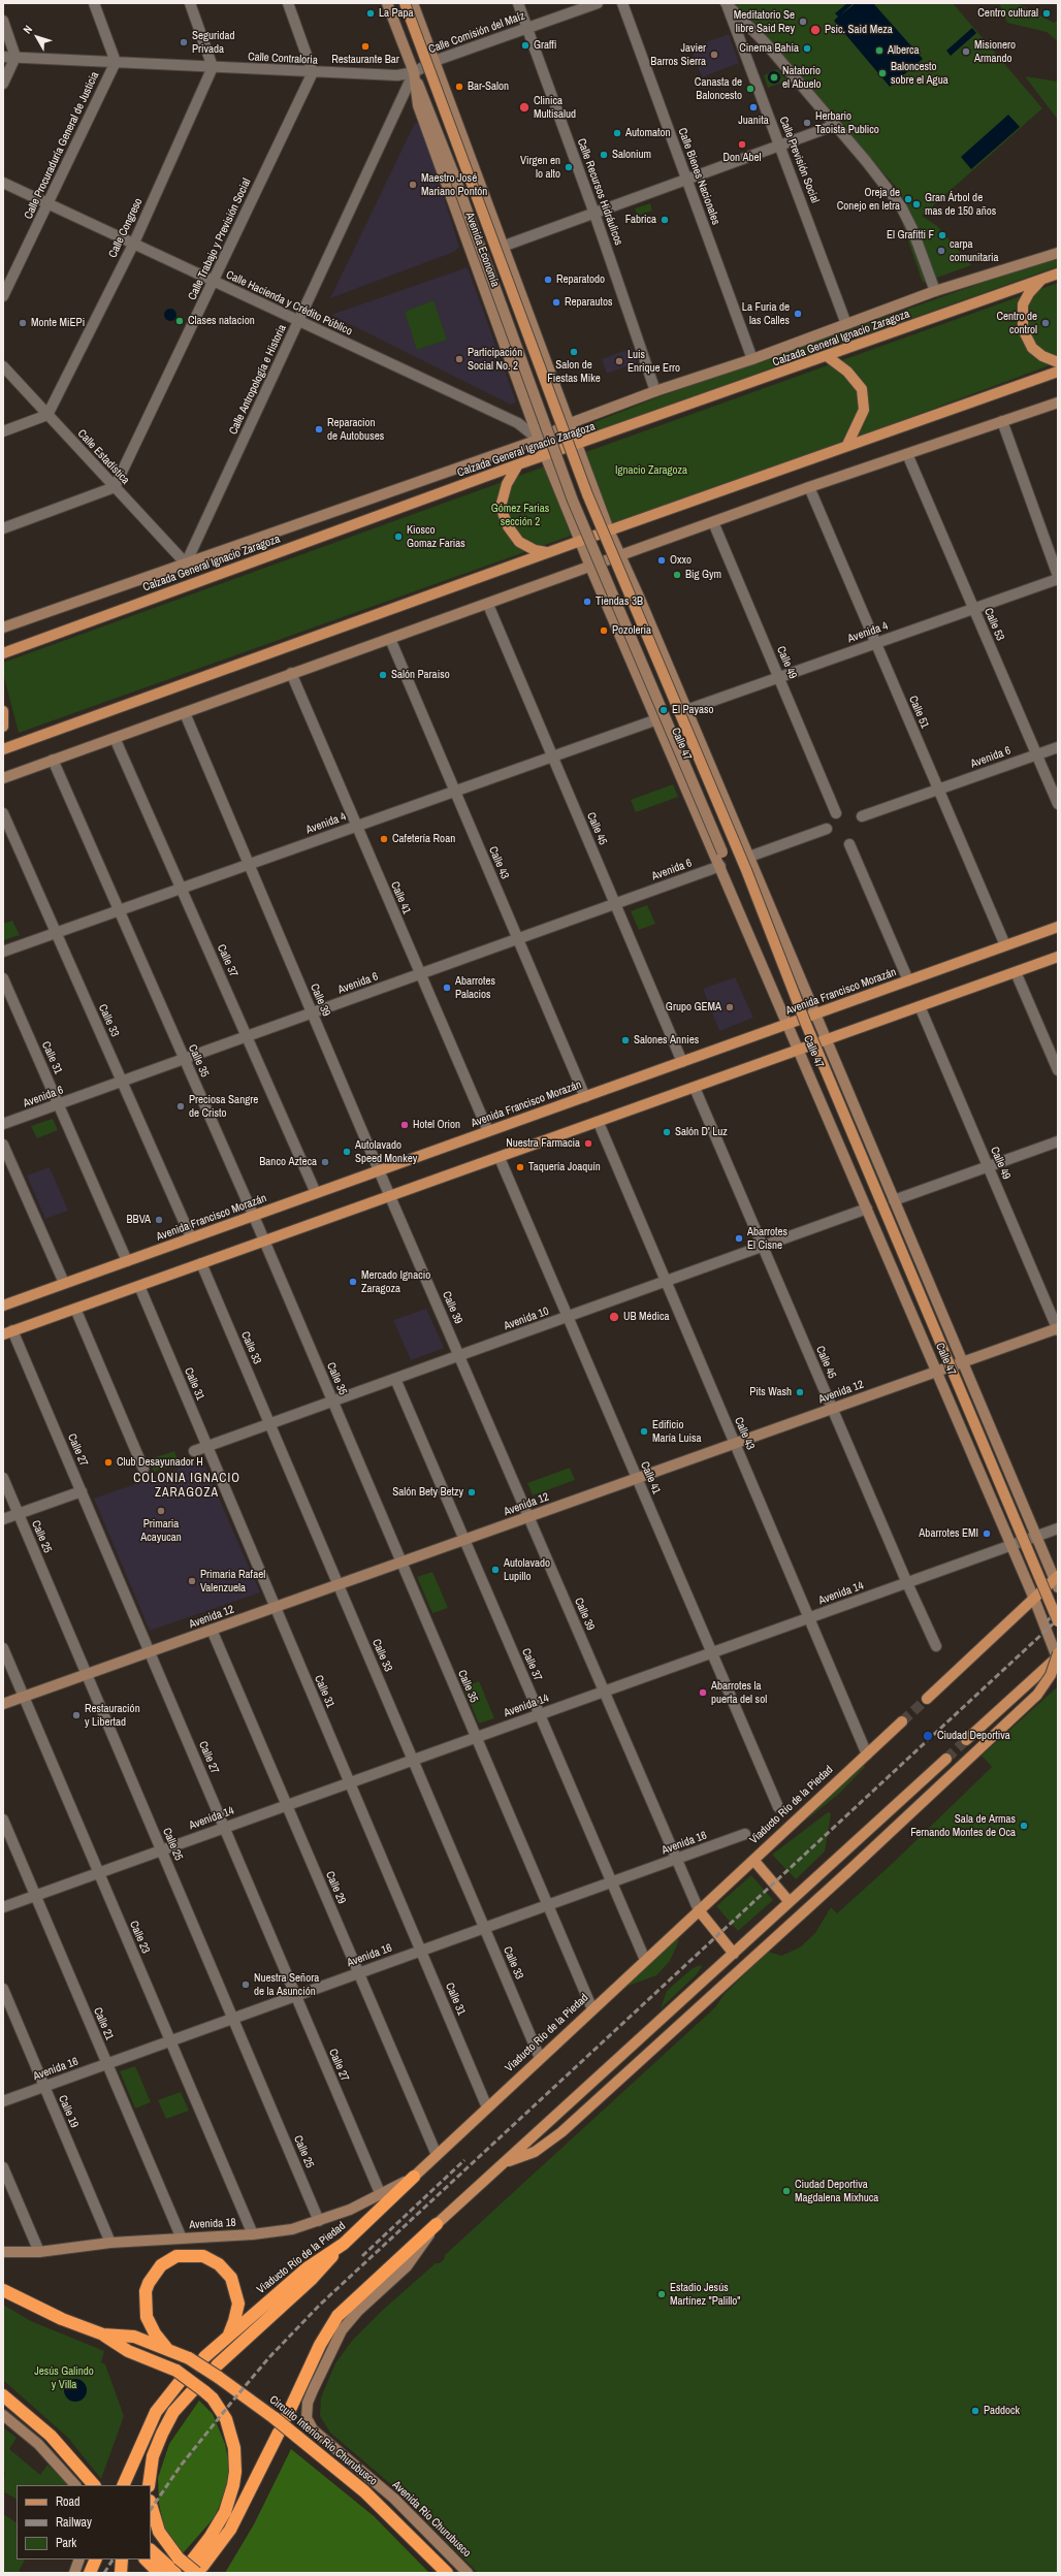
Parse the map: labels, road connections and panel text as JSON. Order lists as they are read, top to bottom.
{
  "streets": {
    "highway": ["Viaducto Río de la Piedad", "Circuito Interior Río Churubusco"],
    "main road": [
      "Avenida Economía",
      "Calzada General Ignacio Zaragoza",
      "Calle 47",
      "Avenida Francisco Morazán",
      "Avenida 12",
      "Avenida 18",
      "Avenida Río Churubusco"
    ],
    "street": [
      "Calle Comisión del Maíz",
      "Calle Contraloria",
      "Calle Procuraduría General de Justicia",
      "Calle Previsión Social",
      "Calle Bienes Nacionales",
      "Calle Recursos Hidráulicos",
      "Calle Congreso",
      "Calle Trabajo y Previsión Social",
      "Calle Hacienda y Crédito Público",
      "Calle Antropología e Historia",
      "Calle Estadística",
      "Calle 53",
      "Avenida 4",
      "Calle 49",
      "Calle 51",
      "Avenida 6",
      "Calle 45",
      "Calle 43",
      "Calle 41",
      "Calle 37",
      "Calle 39",
      "Calle 33",
      "Calle 31",
      "Calle 35",
      "Avenida 10",
      "Calle 27",
      "Calle 25",
      "Avenida 14",
      "Avenida 16",
      "Calle 29",
      "Calle 23",
      "Calle 21",
      "Calle 19"
    ]
  },
  "crossings": [
    ["Calle Comisión del Maíz", "Calle Contraloria"],
    ["Calle Comisión del Maíz", "Calle Recursos Hidráulicos"],
    ["Calle Comisión del Maíz", "Avenida Economía"],
    ["Calle Comisión del Maíz", "Calle Antropología e Historia"],
    ["Calle Contraloria", "Calle Procuraduría General de Justicia"],
    ["Calle Contraloria", "Calle Congreso"],
    ["Calle Contraloria", "Calle Trabajo y Previsión Social"],
    ["Calle Contraloria", "Avenida Economía"],
    ["Calle Contraloria", "Calle Antropología e Historia"],
    ["Calle Procuraduría General de Justicia", "Calle Hacienda y Crédito Público"],
    ["Calle Previsión Social", "Calzada General Ignacio Zaragoza"],
    ["Calle Bienes Nacionales", "Calzada General Ignacio Zaragoza"],
    ["Calle Recursos Hidráulicos", "Calzada General Ignacio Zaragoza"],
    ["Calle Congreso", "Calle Hacienda y Crédito Público"],
    ["Calle Congreso", "Calle Estadística"],
    ["Calle Trabajo y Previsión Social", "Calle Hacienda y Crédito Público"],
    ["Calle Trabajo y Previsión Social", "Calle Estadística"],
    ["Avenida Economía", "Calle Hacienda y Crédito Público"],
    ["Avenida Economía", "Calzada General Ignacio Zaragoza"],
    ["Avenida Economía", "Calle Antropología e Historia"],
    ["Avenida Economía", "Calle 47"],
    ["Calle Hacienda y Crédito Público", "Calzada General Ignacio Zaragoza"],
    ["Calle Hacienda y Crédito Público", "Calle Antropología e Historia"],
    ["Calzada General Ignacio Zaragoza", "Calle Antropología e Historia"],
    ["Calzada General Ignacio Zaragoza", "Calle Estadística"],
    ["Calzada General Ignacio Zaragoza", "Calle 47"],
    ["Calle Antropología e Historia", "Calle Estadística"],
    ["Calle 53", "Avenida 4"],
    ["Calle 53", "Avenida 6"],
    ["Avenida 4", "Calle 49"],
    ["Avenida 4", "Calle 51"],
    ["Avenida 4", "Calle 47"],
    ["Avenida 4", "Calle 45"],
    ["Avenida 4", "Calle 43"],
    ["Avenida 4", "Calle 41"],
    ["Avenida 4", "Calle 37"],
    ["Avenida 4", "Calle 39"],
    ["Avenida 4", "Calle 33"],
    ["Avenida 4", "Calle 35"],
    ["Calle 49", "Avenida 12"],
    ["Calle 51", "Avenida 6"],
    ["Calle 51", "Avenida Francisco Morazán"],
    ["Calle 47", "Avenida 6"],
    ["Calle 47", "Avenida Francisco Morazán"],
    ["Calle 47", "Avenida 10"],
    ["Calle 47", "Avenida 12"],
    ["Calle 47", "Avenida 14"],
    ["Avenida 6", "Calle 45"],
    ["Avenida 6", "Calle 43"],
    ["Avenida 6", "Calle 41"],
    ["Avenida 6", "Calle 37"],
    ["Avenida 6", "Calle 39"],
    ["Avenida 6", "Calle 33"],
    ["Avenida 6", "Calle 31"],
    ["Avenida 6", "Calle 35"],
    ["Calle 45", "Avenida Francisco Morazán"],
    ["Calle 45", "Avenida 10"],
    ["Calle 45", "Avenida 12"],
    ["Calle 45", "Avenida 14"],
    ["Calle 43", "Avenida Francisco Morazán"],
    ["Calle 43", "Avenida 10"],
    ["Calle 43", "Avenida 12"],
    ["Calle 43", "Avenida 14"],
    ["Calle 43", "Viaducto Río de la Piedad"],
    ["Calle 41", "Avenida Francisco Morazán"],
    ["Calle 41", "Avenida 10"],
    ["Calle 41", "Avenida 12"],
    ["Calle 41", "Avenida 14"],
    ["Calle 37", "Avenida Francisco Morazán"],
    ["Calle 37", "Avenida 10"],
    ["Calle 37", "Avenida 12"],
    ["Calle 37", "Avenida 14"],
    ["Calle 37", "Viaducto Río de la Piedad"],
    ["Calle 37", "Avenida 16"],
    ["Avenida Francisco Morazán", "Calle 39"],
    ["Avenida Francisco Morazán", "Calle 33"],
    ["Avenida Francisco Morazán", "Calle 31"],
    ["Avenida Francisco Morazán", "Calle 35"],
    ["Calle 39", "Avenida 10"],
    ["Calle 39", "Avenida 12"],
    ["Calle 39", "Avenida 14"],
    ["Calle 39", "Viaducto Río de la Piedad"],
    ["Calle 39", "Avenida 16"],
    ["Calle 33", "Avenida 10"],
    ["Calle 33", "Avenida 12"],
    ["Calle 33", "Avenida 14"],
    ["Calle 33", "Viaducto Río de la Piedad"],
    ["Calle 33", "Avenida 16"],
    ["Calle 31", "Avenida 10"],
    ["Calle 31", "Avenida 12"],
    ["Calle 31", "Avenida 14"],
    ["Calle 31", "Viaducto Río de la Piedad"],
    ["Calle 31", "Avenida 16"],
    ["Calle 35", "Avenida 10"],
    ["Calle 35", "Avenida 12"],
    ["Calle 35", "Avenida 14"],
    ["Calle 35", "Viaducto Río de la Piedad"],
    ["Calle 35", "Avenida 16"],
    ["Avenida 12", "Calle 27"],
    ["Avenida 12", "Calle 25"],
    ["Avenida 12", "Calle 29"],
    ["Avenida 12", "Calle 23"],
    ["Calle 27", "Avenida 14"],
    ["Calle 27", "Avenida 16"],
    ["Calle 27", "Avenida 18"],
    ["Calle 25", "Avenida 14"],
    ["Calle 25", "Avenida 16"],
    ["Calle 25", "Avenida 18"],
    ["Avenida 14", "Calle 29"],
    ["Avenida 14", "Calle 23"],
    ["Avenida 14", "Calle 21"],
    ["Viaducto Río de la Piedad", "Calle 29"],
    ["Viaducto Río de la Piedad", "Avenida 18"],
    ["Avenida 16", "Calle 29"],
    ["Avenida 16", "Calle 23"],
    ["Avenida 16", "Calle 21"],
    ["Avenida 16", "Calle 19"],
    ["Calle 23", "Avenida 18"],
    ["Calle 21", "Avenida 18"],
    ["Calle 19", "Avenida 18"]
  ],
  "districts": ["COLONIA IGNACIO ZARAGOZA"],
  "parks": ["Ignacio Zaragoza", "Gómez Farias sección 2", "Jesús Galindo y Villa"],
  "places": [
    "La Papa",
    "Centro cultural",
    "Meditatorio Se libre Said Rey",
    "Psic. Said Meza",
    "Seguridad Privada",
    "Graffi",
    "Restaurante Bar",
    "Cinema Bahia",
    "Alberca",
    "Misionero Armando",
    "Javier Barros Sierra",
    "Baloncesto sobre el Agua",
    "Natatorio el Abuelo",
    "Bar-Salon",
    "Canasta de Baloncesto",
    "Clinica Multisalud",
    "Juanita",
    "Herbario Taoista Publico",
    "Automaton",
    "Don Abel",
    "Salonium",
    "Virgen en lo alto",
    "Maestro José Mariano Pontón",
    "Oreja de Conejo en letra",
    "Gran Árbol de mas de 150 años",
    "Fabrica",
    "El Grafitti F",
    "carpa comunitaria",
    "Reparatodo",
    "Reparautos",
    "La Furia de las Calles",
    "Clases natacion",
    "Monte MiEPi",
    "Centro de control",
    "Salon de Fiestas Mike",
    "Participación Social No. 2",
    "Luis Enrique Erro",
    "Reparacion de Autobuses",
    "Kiosco Gomaz Farias",
    "Oxxo",
    "Big Gym",
    "Tiendas 3B",
    "Pozoleria",
    "Salón Paraiso",
    "El Payaso",
    "Cafetería Roan",
    "Abarrotes Palacios",
    "Grupo GEMA",
    "Salones Annies",
    "Preciosa Sangre de Cristo",
    "Hotel Orion",
    "Salón D' Luz",
    "Nuestra Farmacia",
    "Autolavado Speed Monkey",
    "Banco Azteca",
    "Taquería Joaquín",
    "BBVA",
    "Abarrotes El Cisne",
    "Mercado Ignacio Zaragoza",
    "UB Médica",
    "Pits Wash",
    "Edificio María Luisa",
    "Club Desayunador H",
    "Salón Bety Betzy",
    "Primaria Acayucan",
    "Abarrotes EMI",
    "Autolavado Lupillo",
    "Primaria Rafael Valenzuela",
    "Abarrotes la puerta del sol",
    "Restauración y Libertad",
    "Ciudad Deportiva",
    "Sala de Armas Fernando Montes de Oca",
    "Nuestra Señora de la Asunción",
    "Ciudad Deportiva Magdalena Mixhuca",
    "Estadio Jesús Martínez \"Palillo\"",
    "Paddock"
  ],
  "legend": ["Road", "Railway", "Park"],
  "north": "top left"
}
